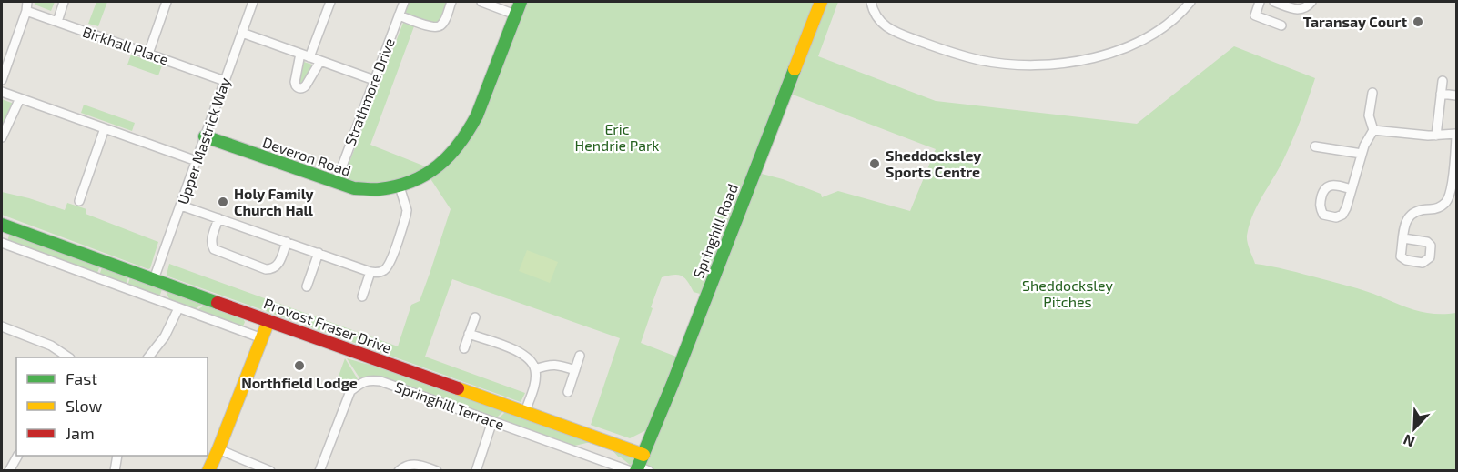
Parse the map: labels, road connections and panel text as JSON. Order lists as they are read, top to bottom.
{
  "streets": {
    "street": [
      "Birkhall Place",
      "Strathmore Drive",
      "Upper Mastrick Way",
      "Deveron Road",
      "Springhill Road",
      "Provost Fraser Drive",
      "Springhill Terrace"
    ]
  },
  "crossings": [
    ["Birkhall Place", "Upper Mastrick Way"],
    ["Strathmore Drive", "Deveron Road"],
    ["Upper Mastrick Way", "Deveron Road"],
    ["Upper Mastrick Way", "Provost Fraser Drive"],
    ["Springhill Road", "Provost Fraser Drive"],
    ["Springhill Road", "Springhill Terrace"],
    ["Provost Fraser Drive", "Springhill Terrace"]
  ],
  "parks": ["Eric Hendrie Park", "Sheddocksley Pitches"],
  "places": [
    "Taransay Court",
    "Sheddocksley Sports Centre",
    "Holy Family Church Hall",
    "Northfield Lodge"
  ],
  "legend": ["Fast", "Slow", "Jam"],
  "north": "bottom left"
}
